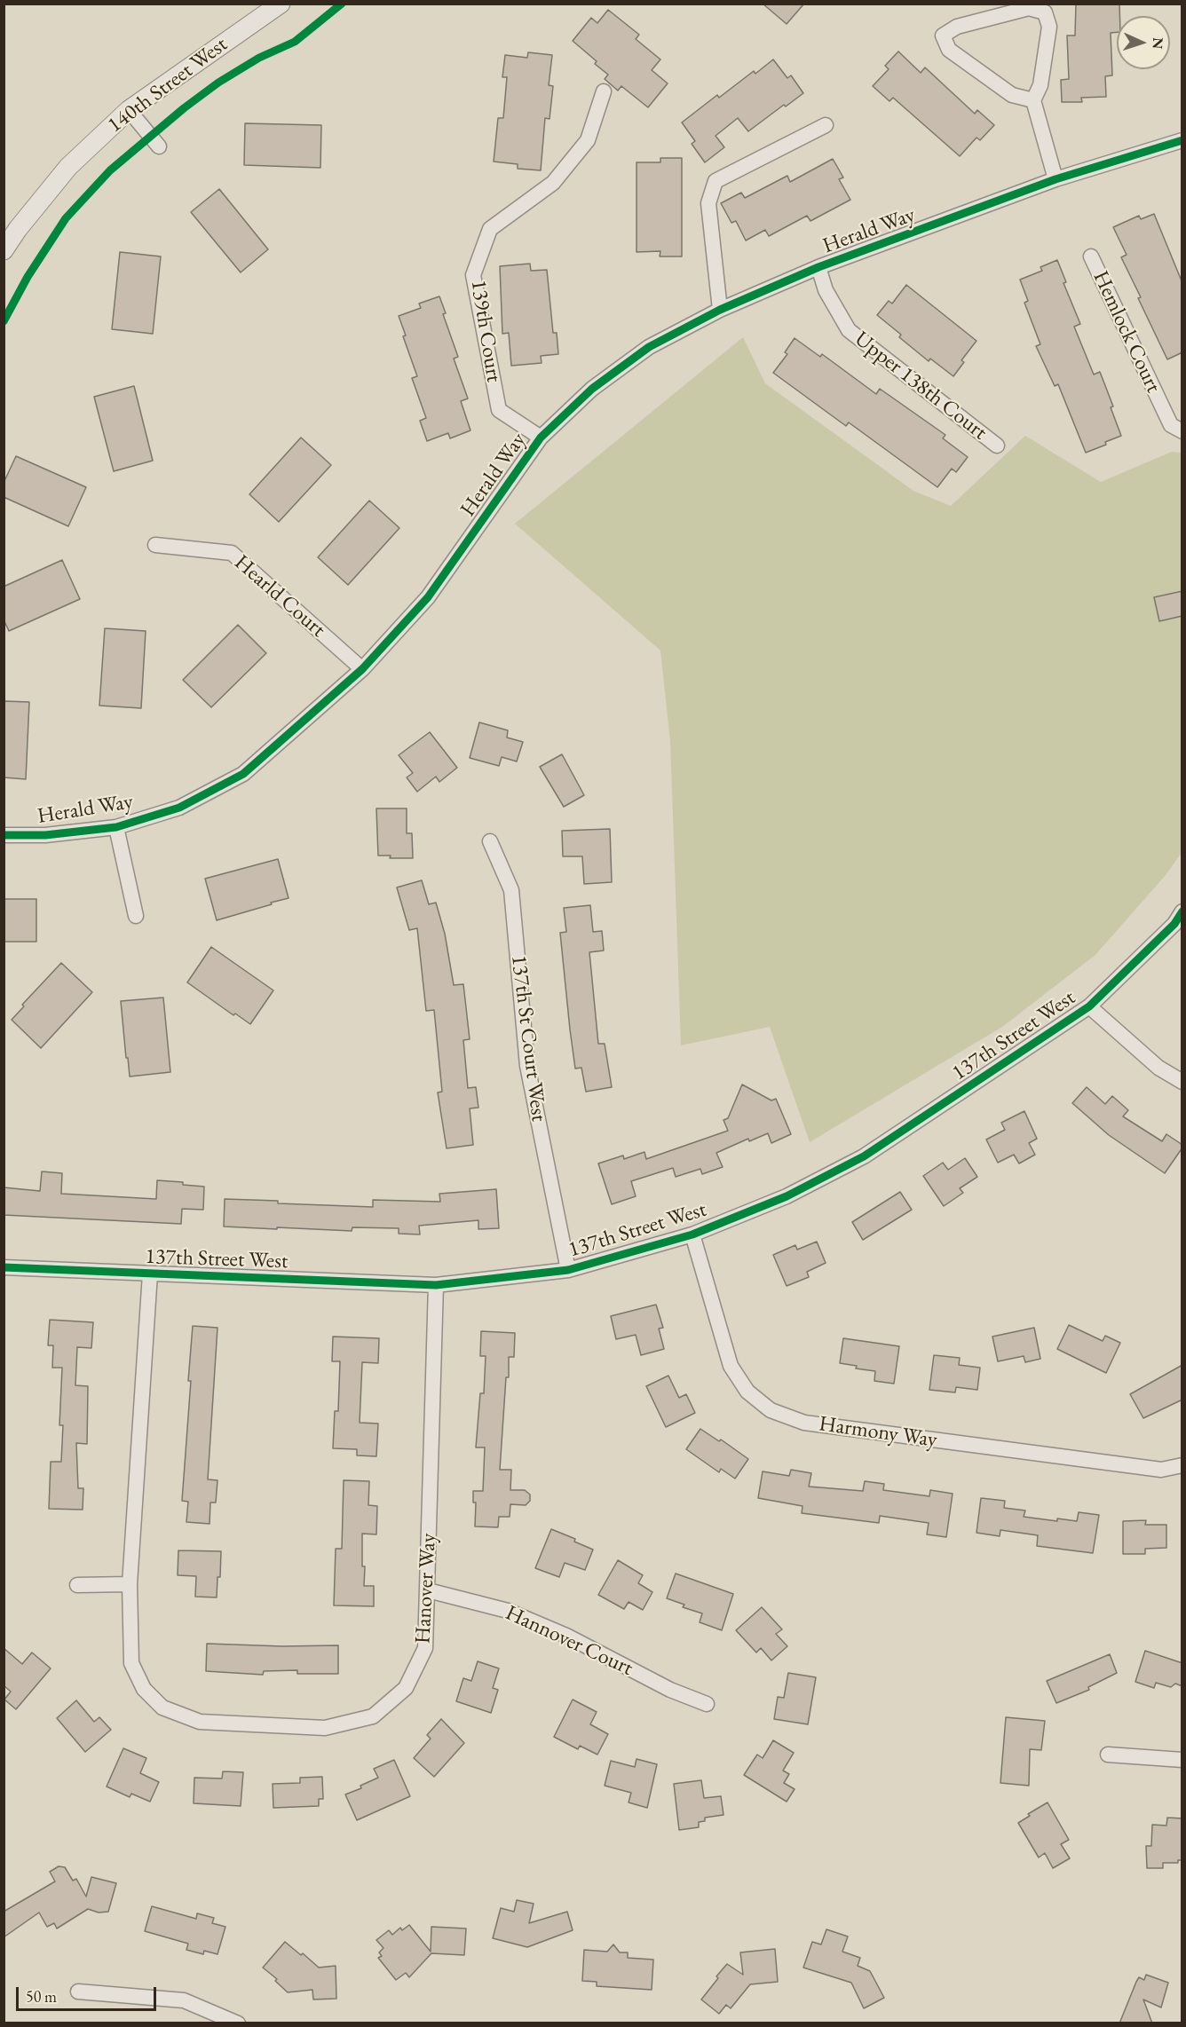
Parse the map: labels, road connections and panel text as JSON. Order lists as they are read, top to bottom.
{
  "streets": {
    "street": [
      "140th Street West",
      "Herald Way",
      "139th Court",
      "Hemlock Court",
      "Upper 138th Court",
      "Hearld Court",
      "137th Street West",
      "137th St Court West",
      "Harmony Way",
      "Hanover Way",
      "Hannover Court"
    ]
  },
  "crossings": [
    ["Herald Way", "139th Court"],
    ["Herald Way", "Upper 138th Court"],
    ["Herald Way", "Hearld Court"],
    ["137th Street West", "137th St Court West"],
    ["137th Street West", "Harmony Way"],
    ["137th Street West", "Hanover Way"],
    ["Hanover Way", "Hannover Court"]
  ],
  "scale_bar": "50 m",
  "north": "right"
}
